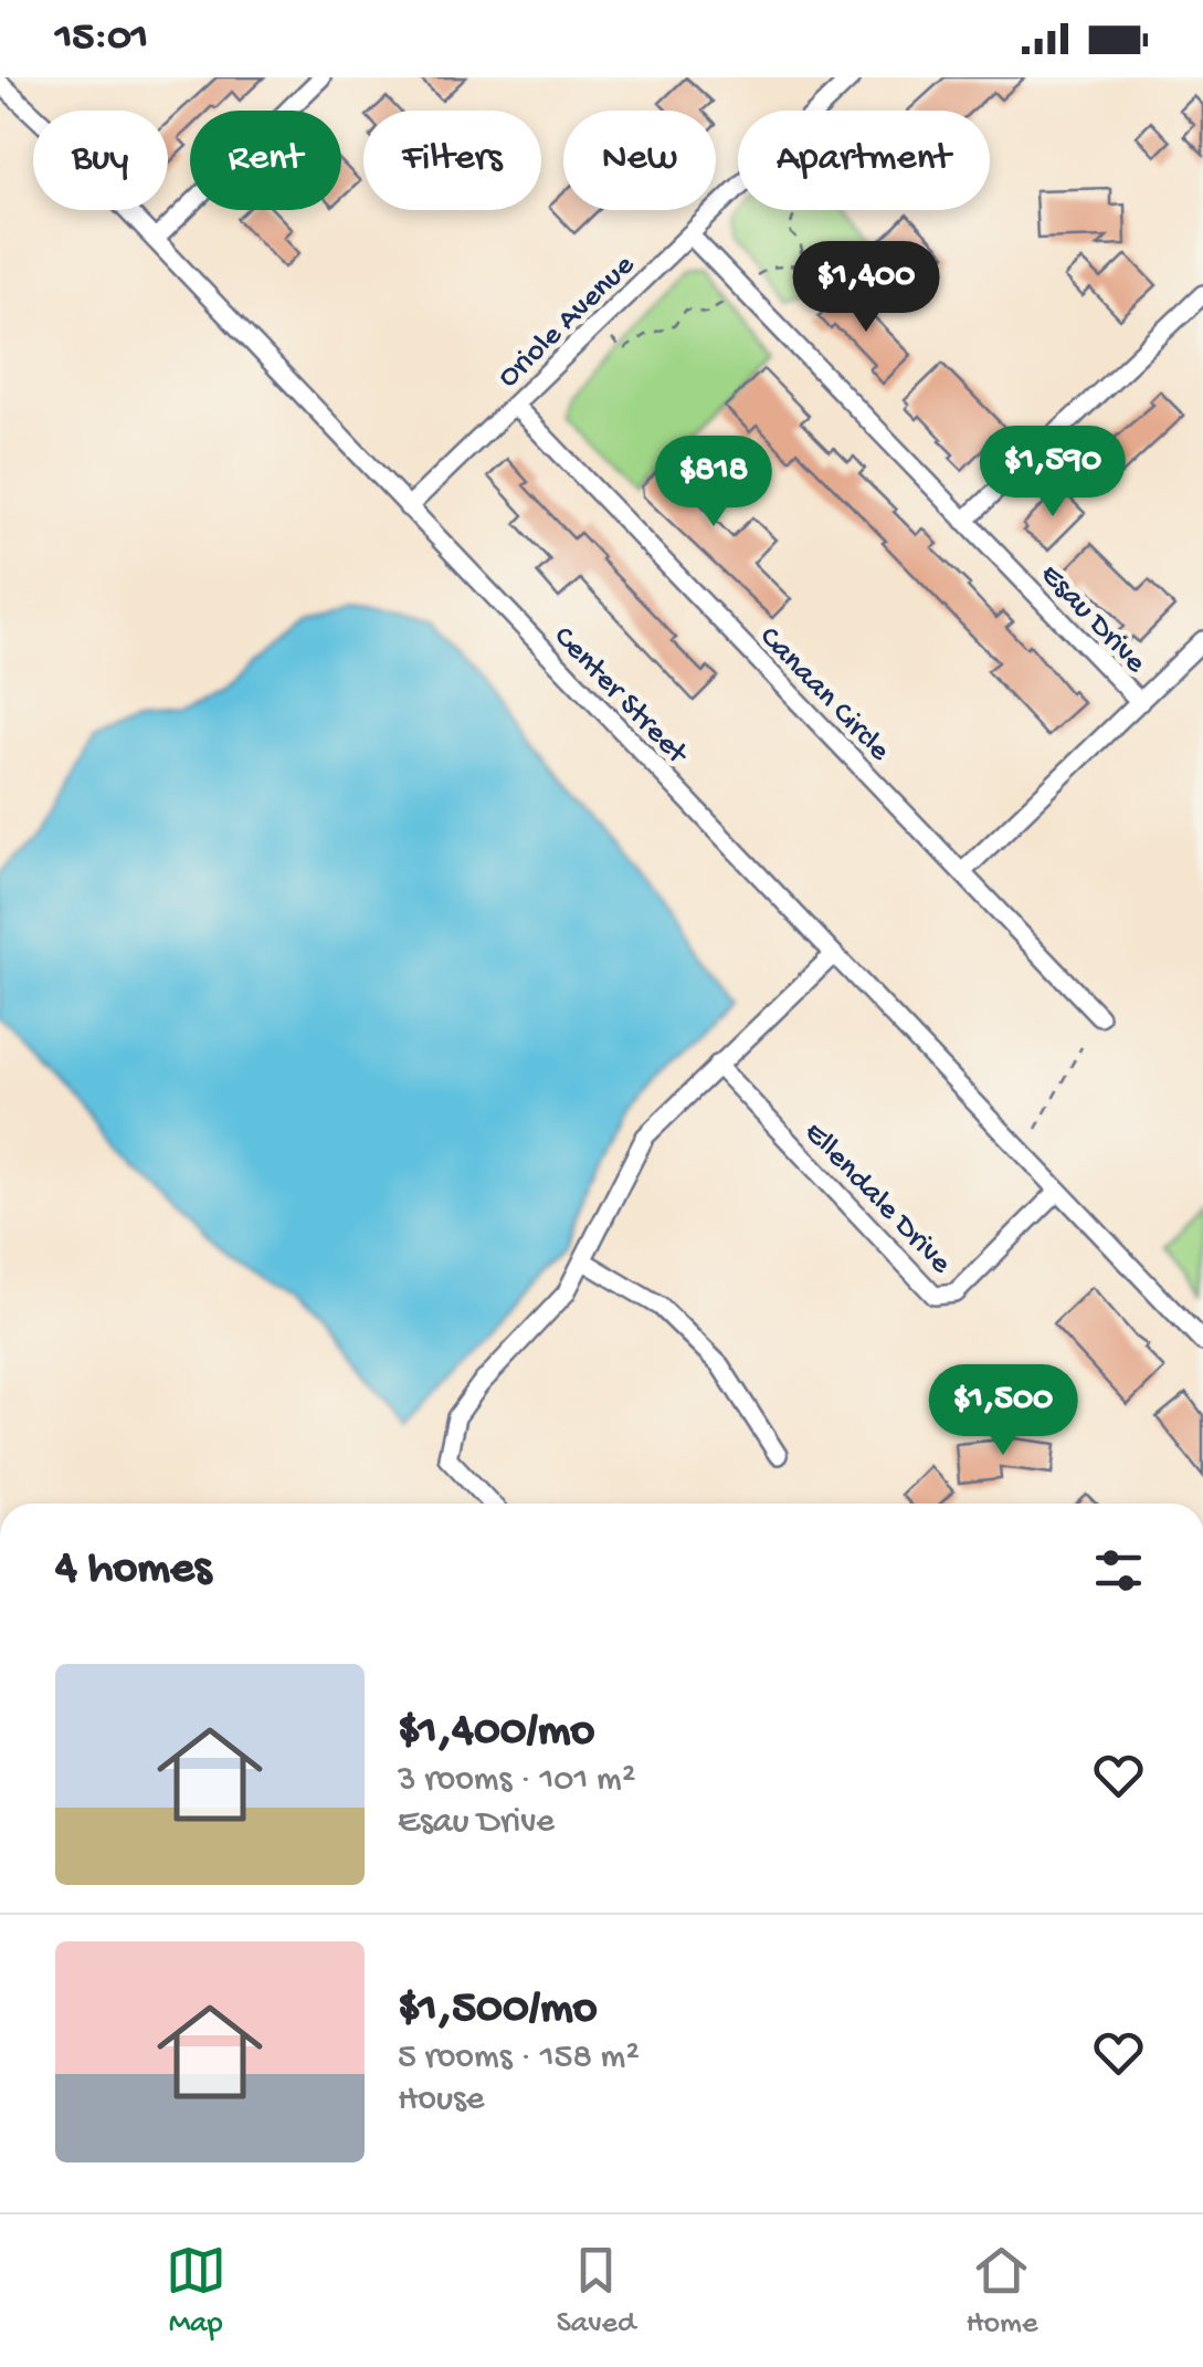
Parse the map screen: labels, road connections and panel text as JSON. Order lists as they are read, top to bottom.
{
  "streets": {
    "street": [
      "Oriole Avenue",
      "Esau Drive",
      "Canaan Circle",
      "Center Street",
      "Ellendale Drive"
    ]
  },
  "crossings": [
    ["Oriole Avenue", "Esau Drive"],
    ["Oriole Avenue", "Canaan Circle"],
    ["Oriole Avenue", "Center Street"],
    ["Center Street", "Ellendale Drive"]
  ],
  "page": {
    "status": "15:01",
    "chip": [
      "Buy",
      "Rent",
      "Filters",
      "New",
      "Apartment"
    ],
    "price": [
      "$1,400",
      "$1,590",
      "$818",
      "$1,500"
    ],
    "heading": "4 homes",
    "list": [
      {
        "name": "$1,400/mo",
        "note": "3 rooms · 101 m² · Esau Drive"
      },
      {
        "name": "$1,500/mo",
        "note": "5 rooms · 158 m² · House"
      }
    ],
    "tabs": ["Map", "Saved", "Home"]
  }
}
